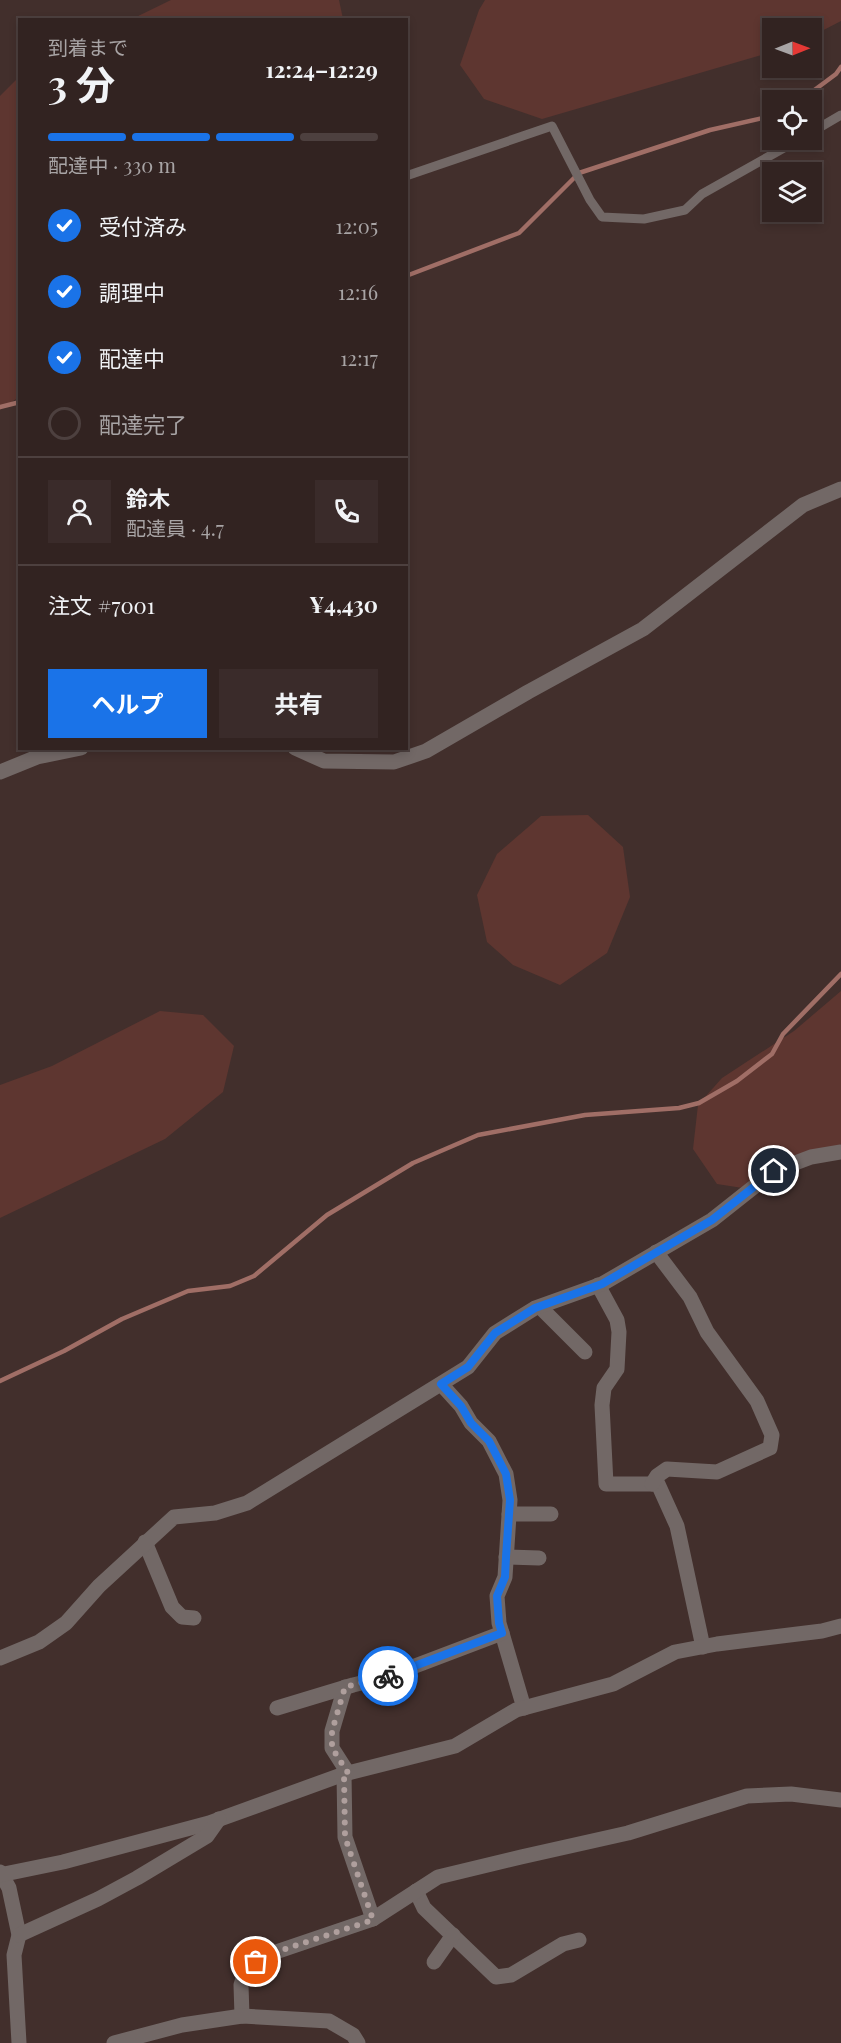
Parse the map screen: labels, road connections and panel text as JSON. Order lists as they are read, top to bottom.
{
  "north": "right",
  "page": {
    "heading": ["3 分", "到着まで", "12:24–12:29"],
    "panel": [
      "鈴木",
      "配達員 · 4.7",
      "注文 #7001",
      "¥4,430"
    ],
    "bar": "配達中 · 330 m",
    "list": [
      ["受付済み", "12:05"],
      ["調理中", "12:16"],
      ["配達中", "12:17"],
      "配達完了"
    ],
    "buttons": ["ヘルプ", "共有"]
  }
}
